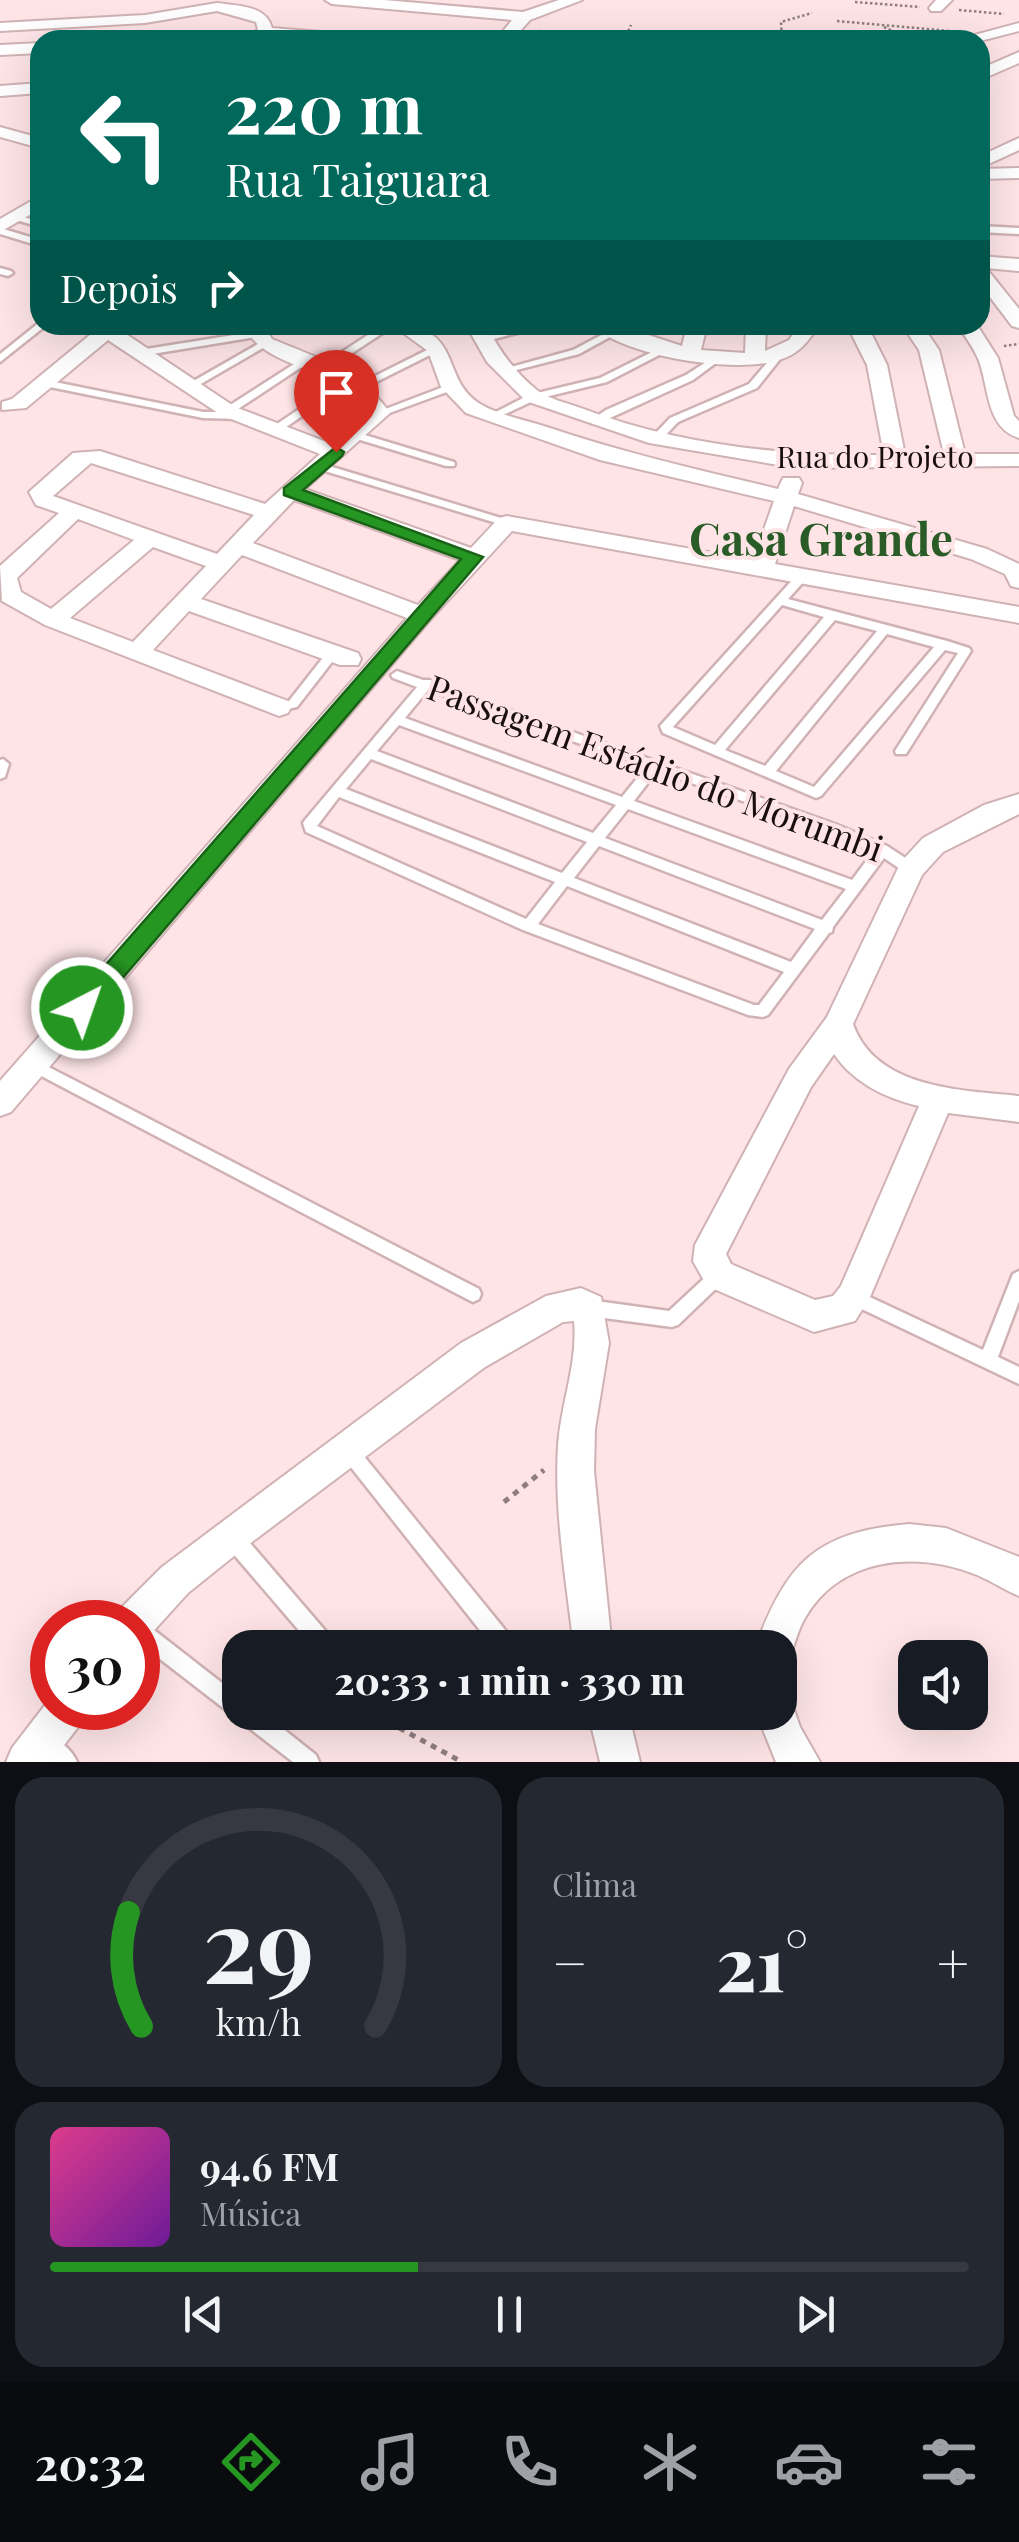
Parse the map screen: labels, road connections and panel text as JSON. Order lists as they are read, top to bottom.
{
  "streets": {
    "street": ["Rua do Projeto"],
    "lane": ["Passagem Estádio do Morumbi"]
  },
  "districts": ["Casa Grande"],
  "page": {
    "turn": ["220 m", "Rua Taiguara"],
    "then": "Depois",
    "limit": "30",
    "trip": "20:33 · 1 min · 330 m",
    "tile": "Clima",
    "heat": ["−", "21°", "+"],
    "song": ["94.6 FM", "Música"],
    "tabs": "20:32",
    "gauge": ["29", "km/h"]
  }
}
